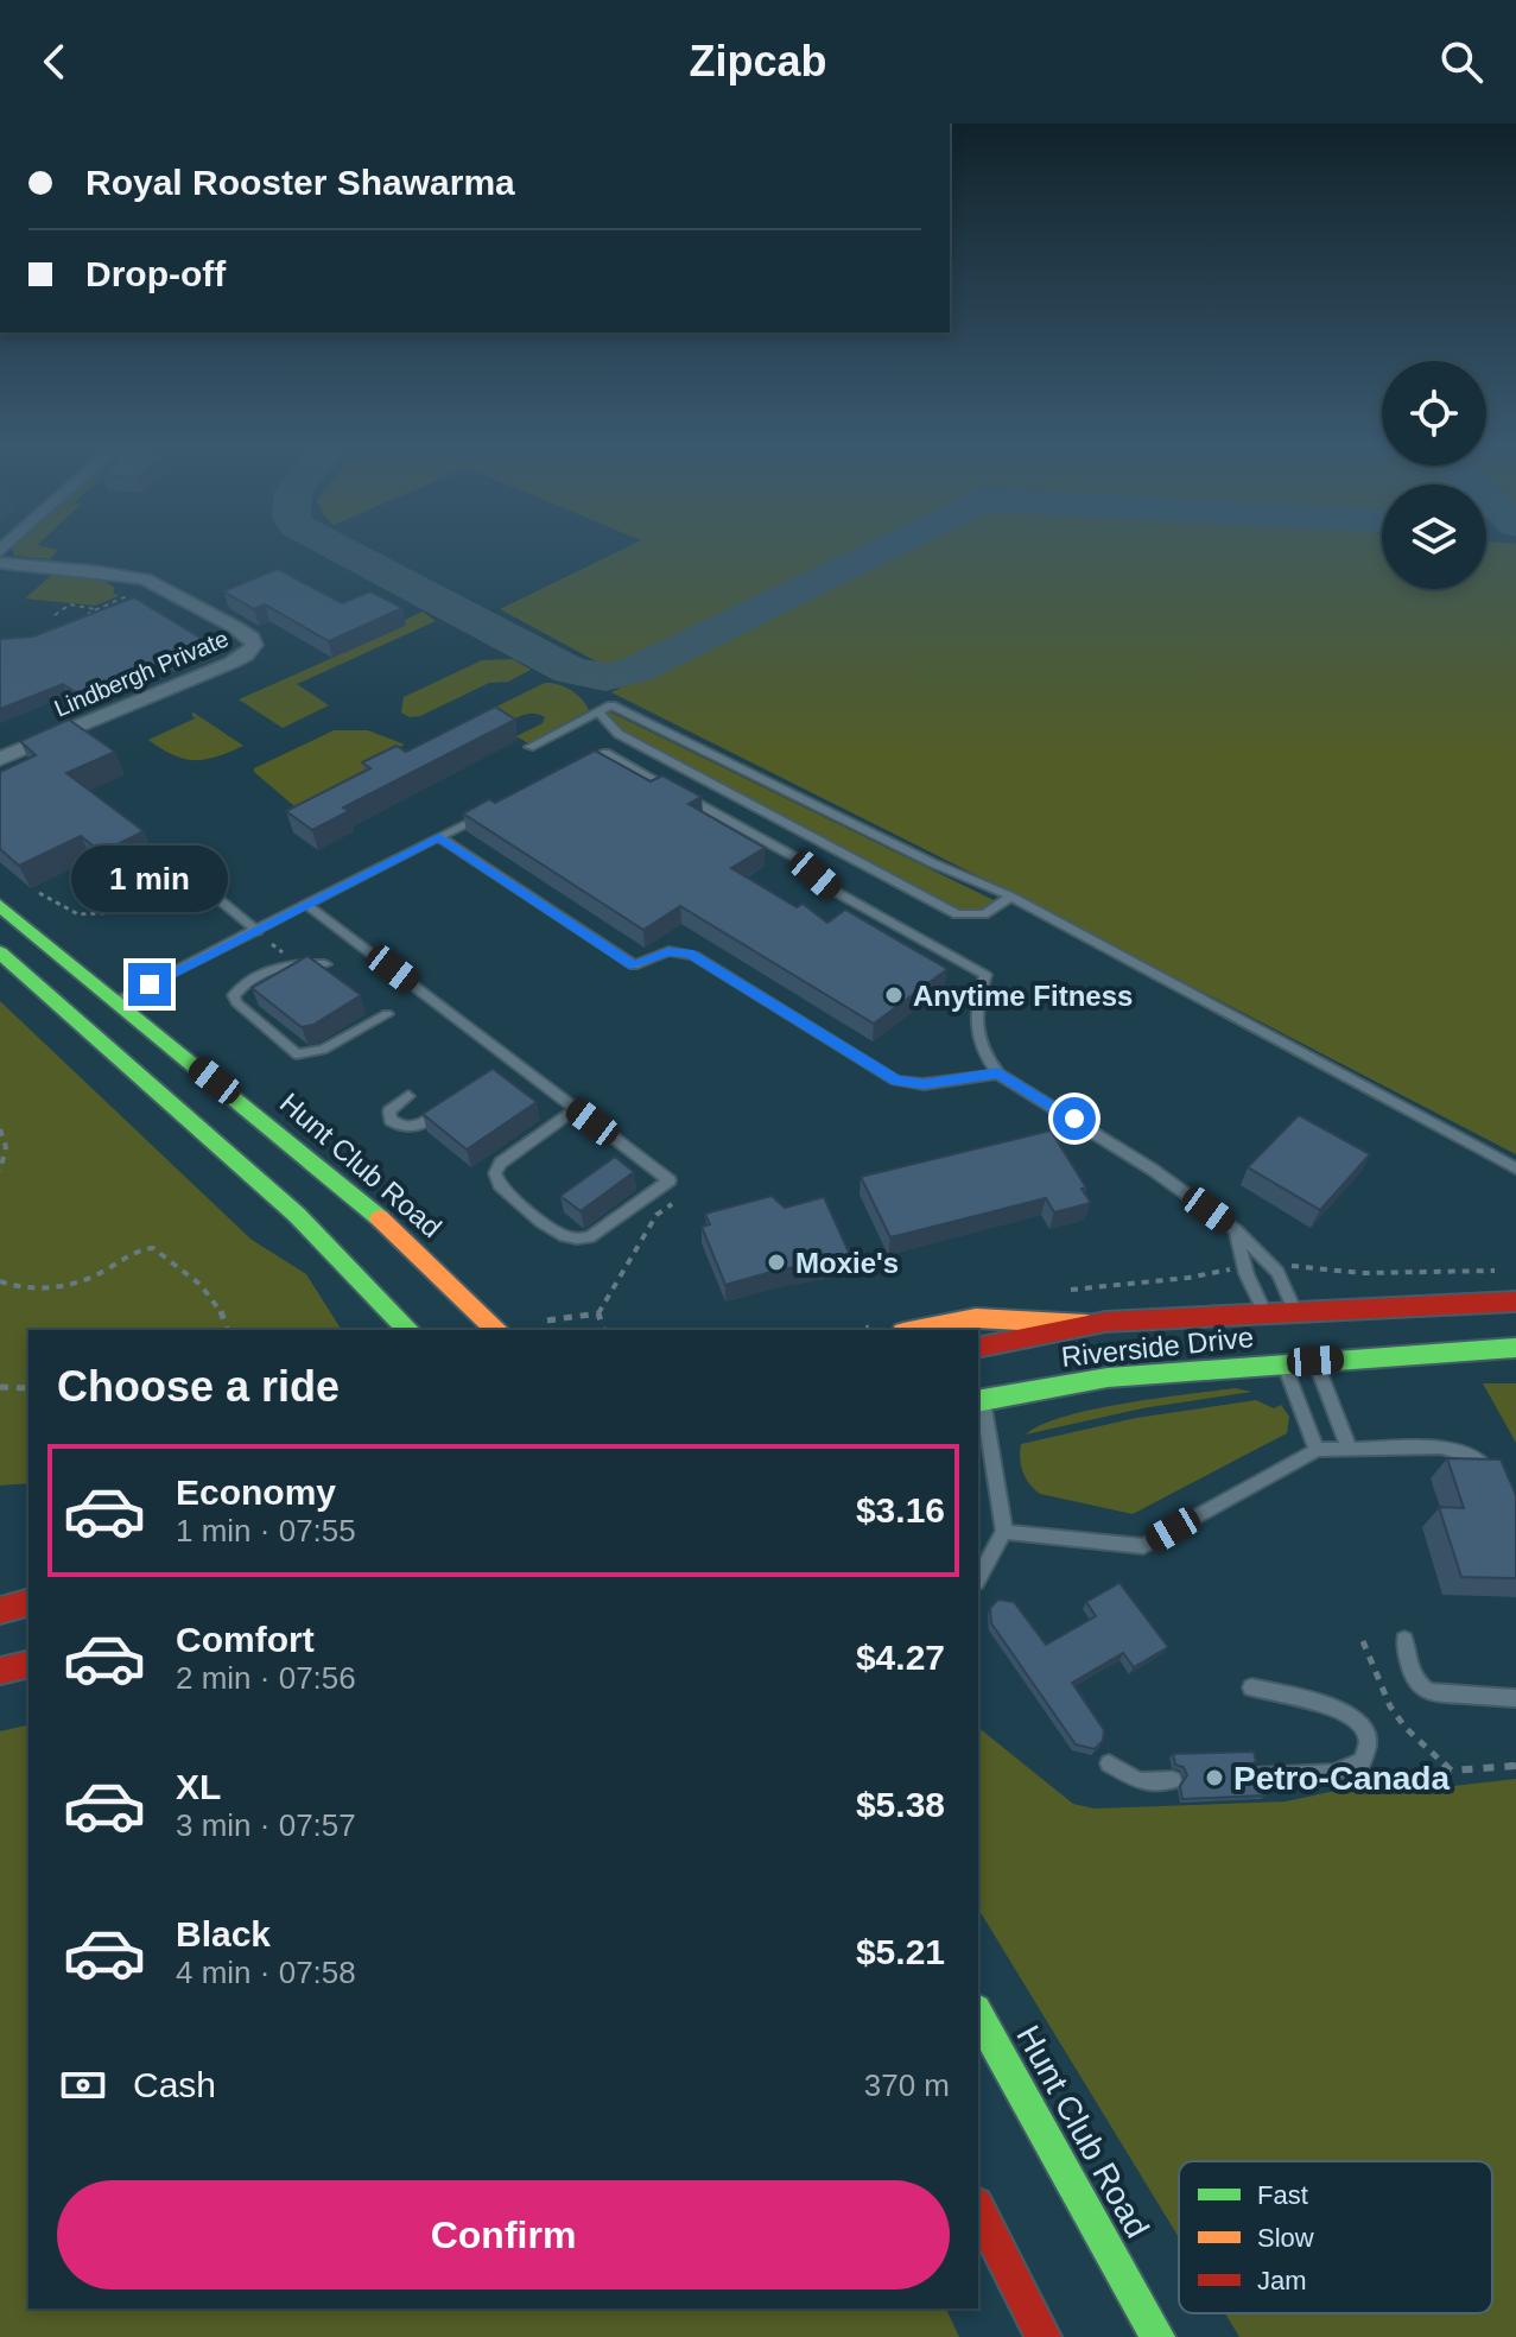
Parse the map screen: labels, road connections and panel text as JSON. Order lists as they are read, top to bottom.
{
  "streets": {
    "main road": ["Hunt Club Road", "Riverside Drive"],
    "street": ["Lindbergh Private"]
  },
  "places": ["Anytime Fitness", "Moxie's", "Petro-Canada"],
  "legend": ["Fast", "Slow", "Jam"],
  "page": {
    "header": "Zipcab",
    "banner": ["Royal Rooster Shawarma", "Drop-off"],
    "bubble": "1 min",
    "heading": "Choose a ride",
    "list": [
      {
        "name": "Economy",
        "note": "1 min · 07:55",
        "value": "$3.16"
      },
      {
        "name": "Comfort",
        "note": "2 min · 07:56",
        "value": "$4.27"
      },
      {
        "name": "XL",
        "note": "3 min · 07:57",
        "value": "$5.38"
      },
      {
        "name": "Black",
        "note": "4 min · 07:58",
        "value": "$5.21"
      }
    ],
    "pay": ["Cash", "370 m"],
    "buttons": "Confirm"
  }
}
